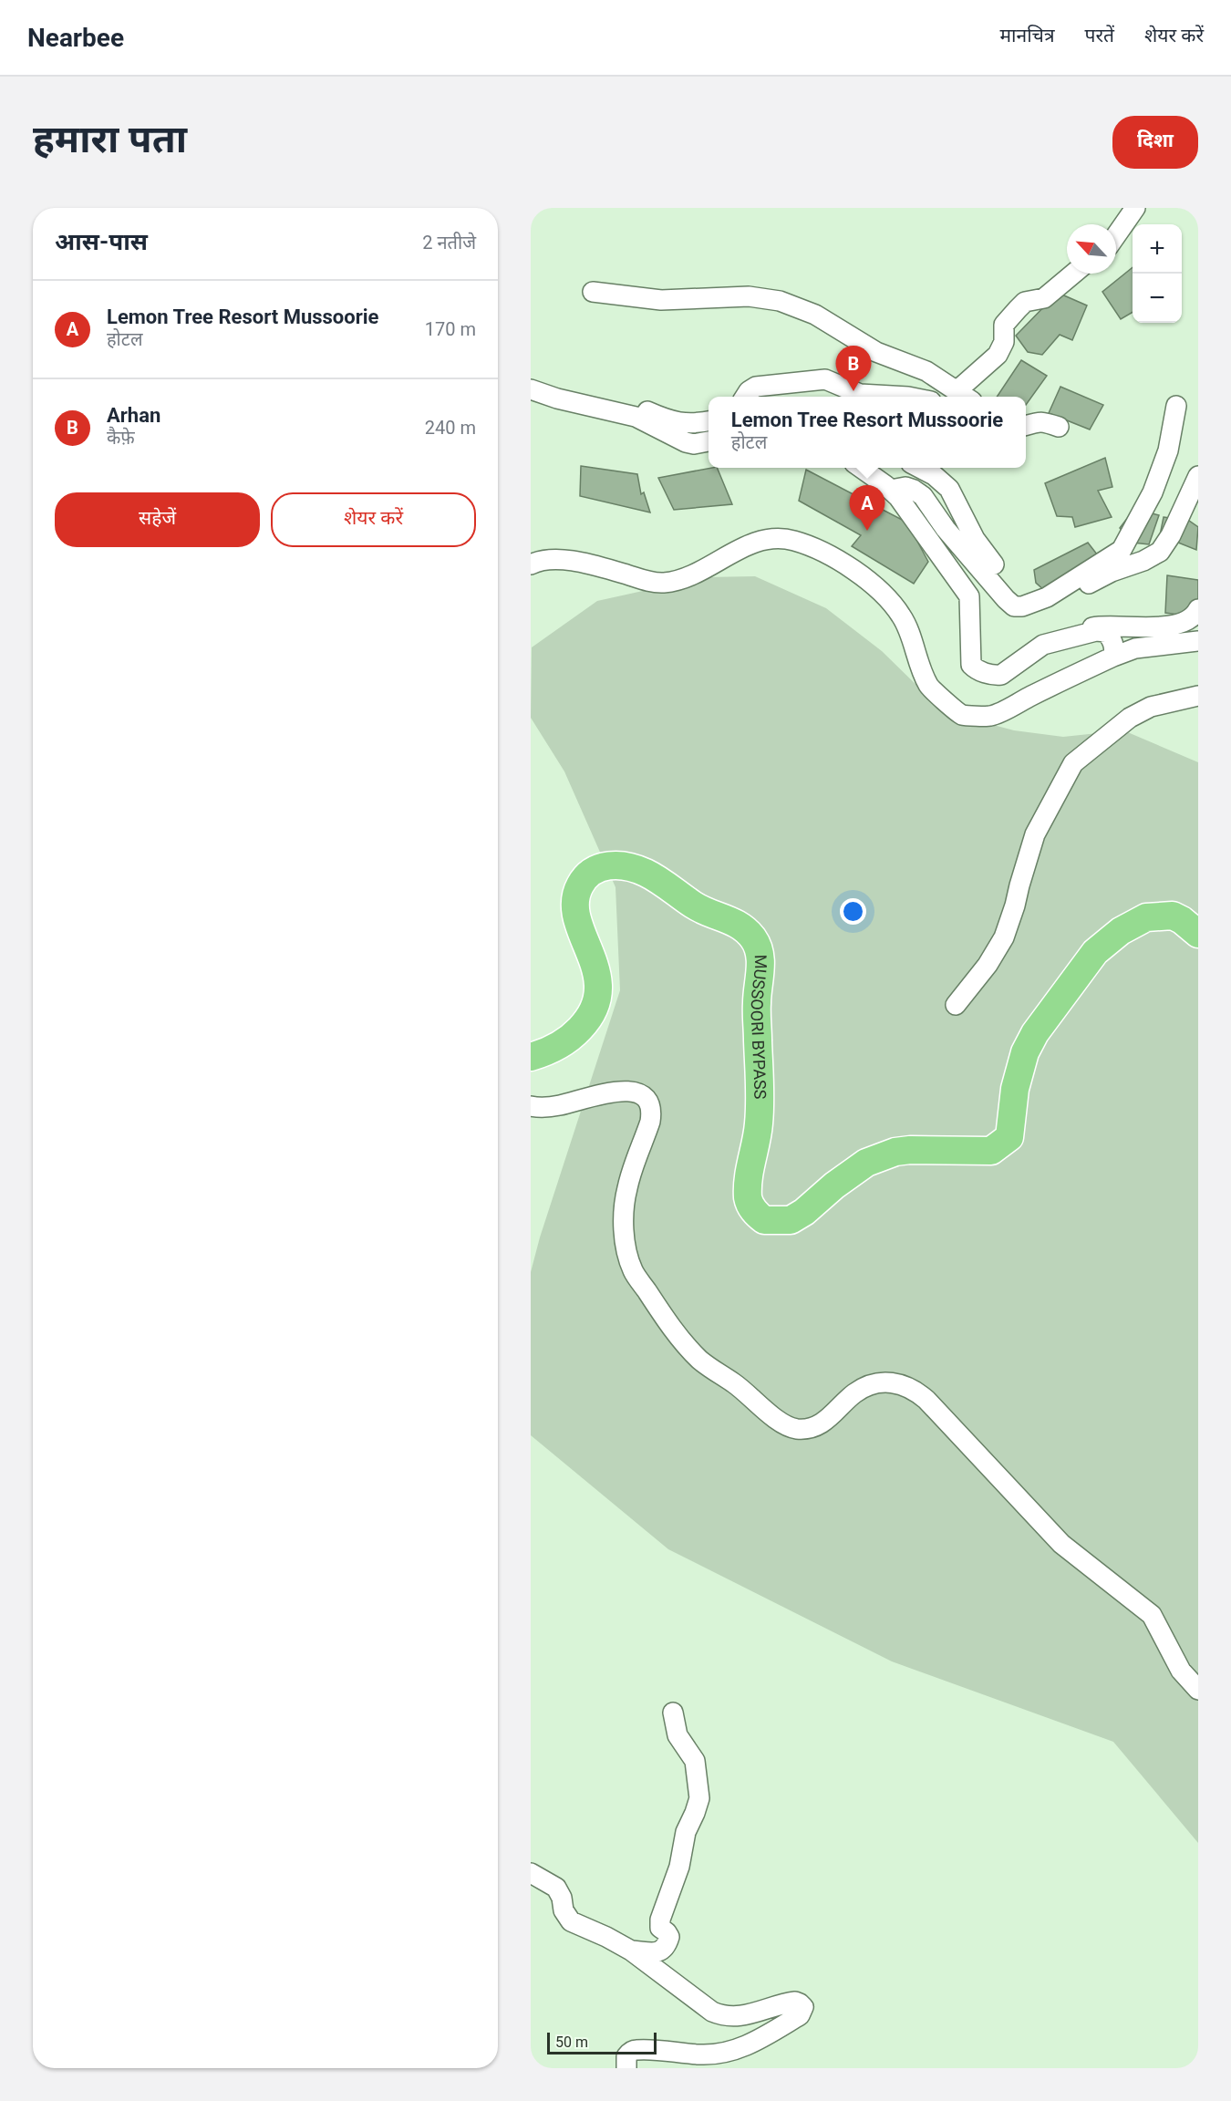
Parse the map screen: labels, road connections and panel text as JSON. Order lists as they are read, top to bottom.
{
  "streets": {
    "highway": ["MUSSOORI BYPASS"]
  },
  "scale_bar": "50 m",
  "north": "top left",
  "page": {
    "header": "Nearbee",
    "nav": ["मानचित्र", "परतें", "शेयर करें"],
    "buttons": [
      "दिशा",
      ["सहेजें", "शेयर करें"]
    ],
    "title": "हमारा पता",
    "heading": ["आस-पास", "2 नतीजे"],
    "map_buttons": ["+", "−"],
    "list": [
      {
        "mark": "A",
        "name": "Lemon Tree Resort Mussoorie",
        "note": "होटल",
        "value": "170 m"
      },
      {
        "mark": "B",
        "name": "Arhan",
        "note": "कैफ़े",
        "value": "240 m"
      }
    ],
    "pins": ["B", "A"],
    "popup": ["Lemon Tree Resort Mussoorie", "होटल"],
    "scale": "50 m"
  }
}
